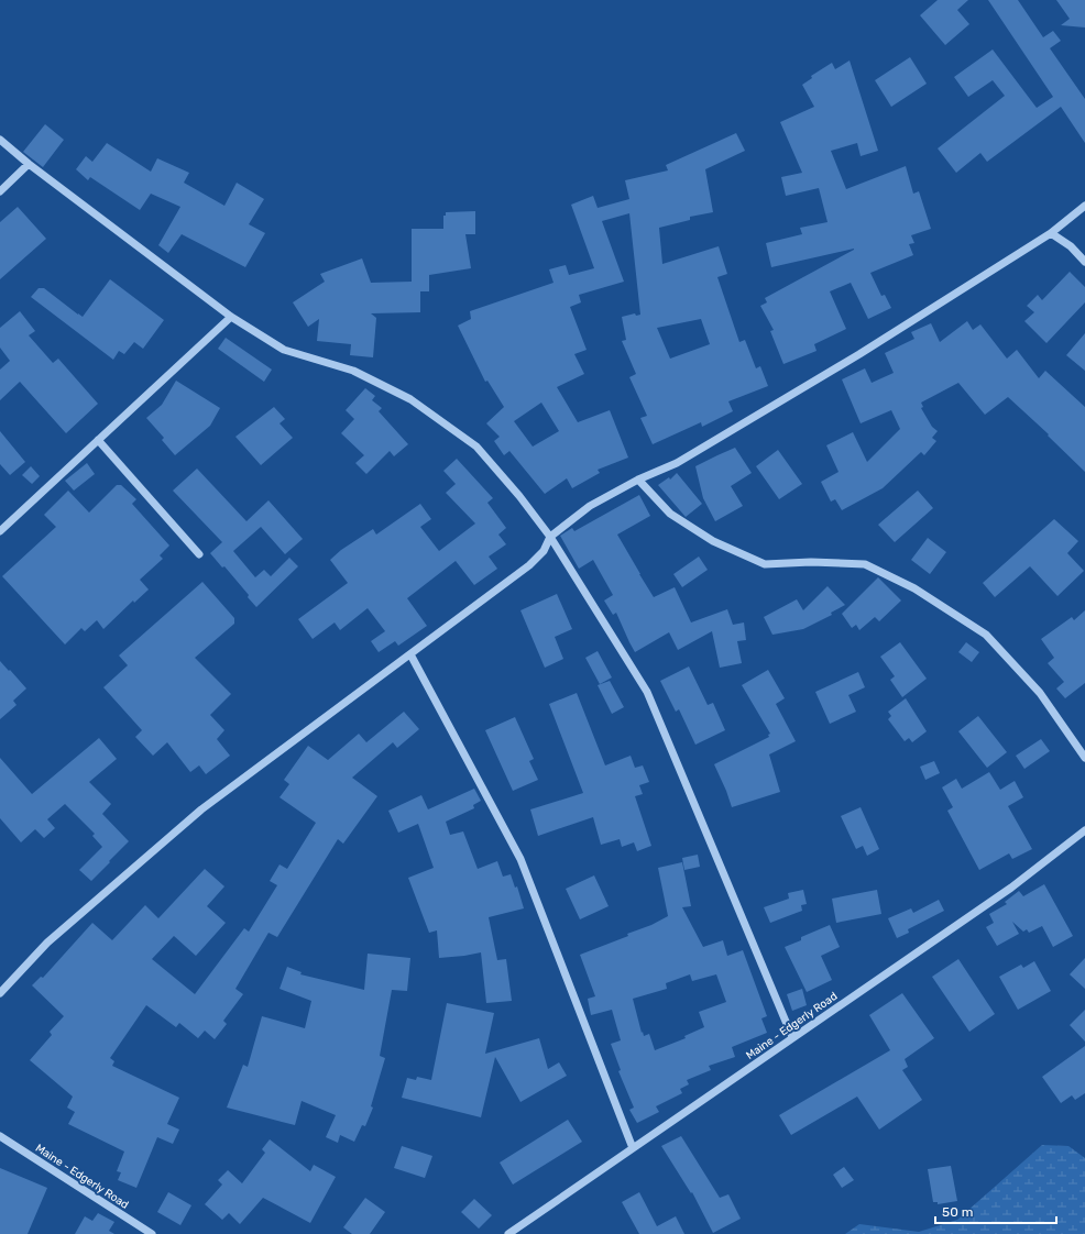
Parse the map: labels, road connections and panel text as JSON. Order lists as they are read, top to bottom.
{
  "streets": {
    "street": ["Maine - Edgerly Road"]
  },
  "scale_bar": "50 m"
}
